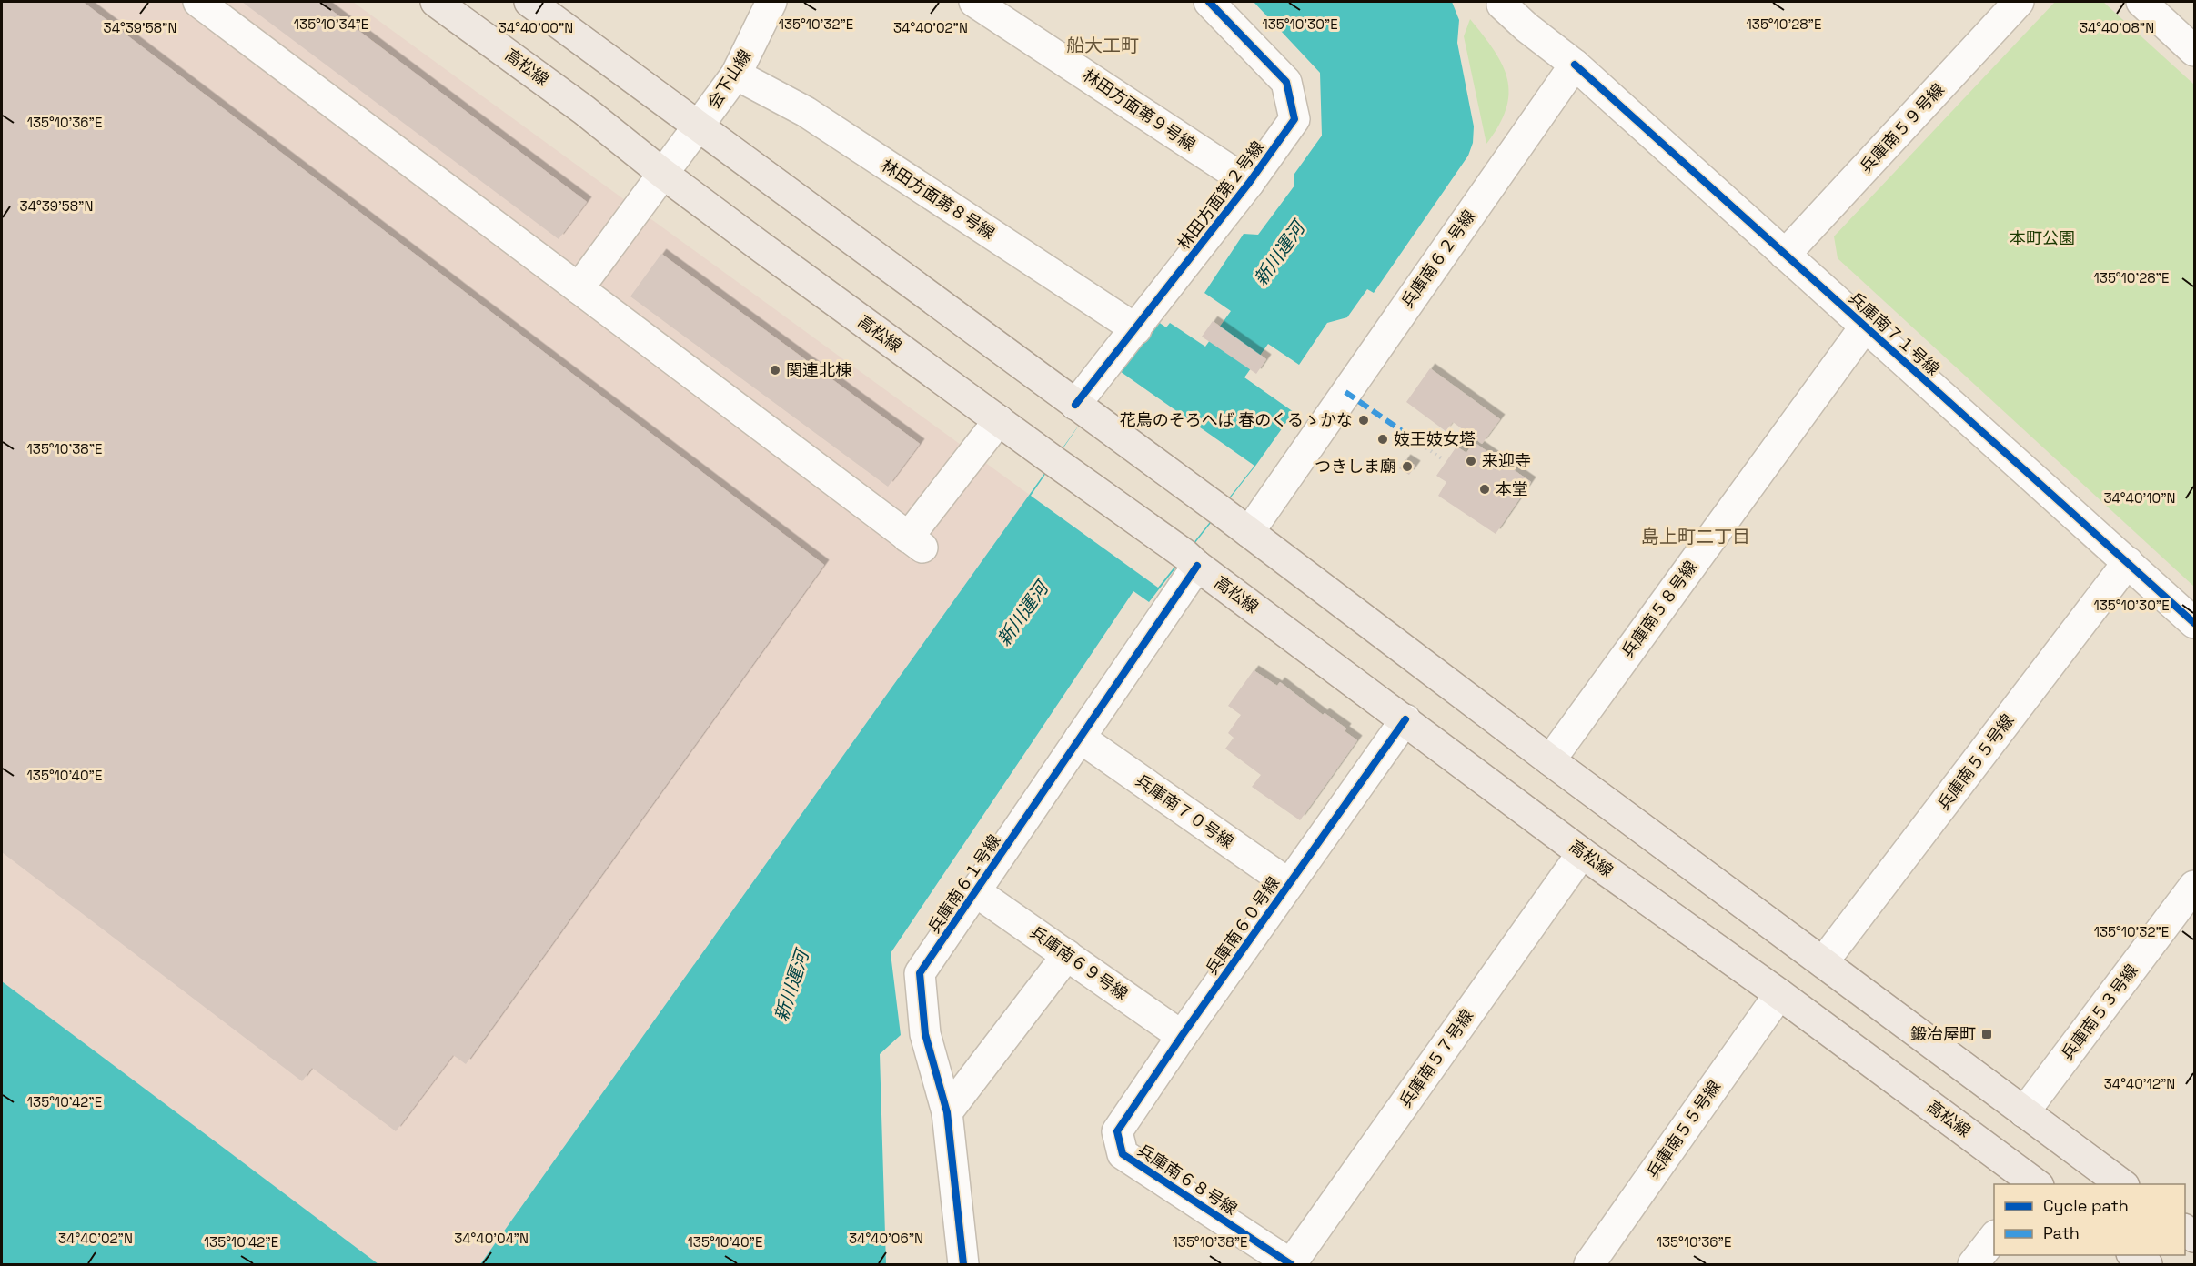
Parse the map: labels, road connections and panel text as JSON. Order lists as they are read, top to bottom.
{
  "streets": {
    "main road": ["高松線"],
    "street": [
      "会下山線",
      "林田方面第９号線",
      "兵庫南５９号線",
      "林田方面第２号線",
      "林田方面第８号線",
      "兵庫南６２号線",
      "兵庫南７１号線",
      "兵庫南５８号線",
      "兵庫南５５号線",
      "兵庫南７０号線",
      "兵庫南６１号線",
      "兵庫南６０号線",
      "兵庫南６９号線",
      "兵庫南５３号線",
      "兵庫南５７号線",
      "兵庫南６８号線"
    ]
  },
  "crossings": [
    ["高松線", "会下山線"],
    ["高松線", "兵庫南５５号線"],
    ["高松線", "兵庫南６１号線"],
    ["高松線", "兵庫南６０号線"],
    ["高松線", "兵庫南５７号線"],
    ["会下山線", "林田方面第８号線"],
    ["林田方面第９号線", "林田方面第２号線"],
    ["兵庫南５９号線", "兵庫南７１号線"],
    ["林田方面第２号線", "林田方面第８号線"],
    ["兵庫南６２号線", "兵庫南７１号線"],
    ["兵庫南７１号線", "兵庫南５８号線"],
    ["兵庫南７１号線", "兵庫南５５号線"],
    ["兵庫南７０号線", "兵庫南６１号線"],
    ["兵庫南７０号線", "兵庫南６０号線"],
    ["兵庫南６１号線", "兵庫南６９号線"],
    ["兵庫南６０号線", "兵庫南６９号線"],
    ["兵庫南６０号線", "兵庫南６８号線"],
    ["兵庫南５７号線", "兵庫南６８号線"]
  ],
  "districts": ["船大工町", "島上町二丁目"],
  "water": ["新川運河"],
  "parks": ["本町公園"],
  "places": {
    "other": [
      "関連北棟",
      "花鳥のそろへば 春のくるゝかな",
      "妓王妓女塔",
      "来迎寺",
      "つきしま廟",
      "本堂"
    ],
    "transit": ["鍛冶屋町"]
  },
  "legend": ["Cycle path", "Path"],
  "coordinates": [
    "135°10'34\"E",
    "135°10'32\"E",
    "135°10'30\"E",
    "135°10'28\"E",
    "34°39'58\"N",
    "34°40'00\"N",
    "34°40'02\"N",
    "34°40'08\"N",
    "135°10'36\"E",
    "135°10'38\"E",
    "34°40'10\"N",
    "135°10'40\"E",
    "34°40'12\"N",
    "135°10'42\"E",
    "34°40'04\"N",
    "34°40'06\"N"
  ]
}
